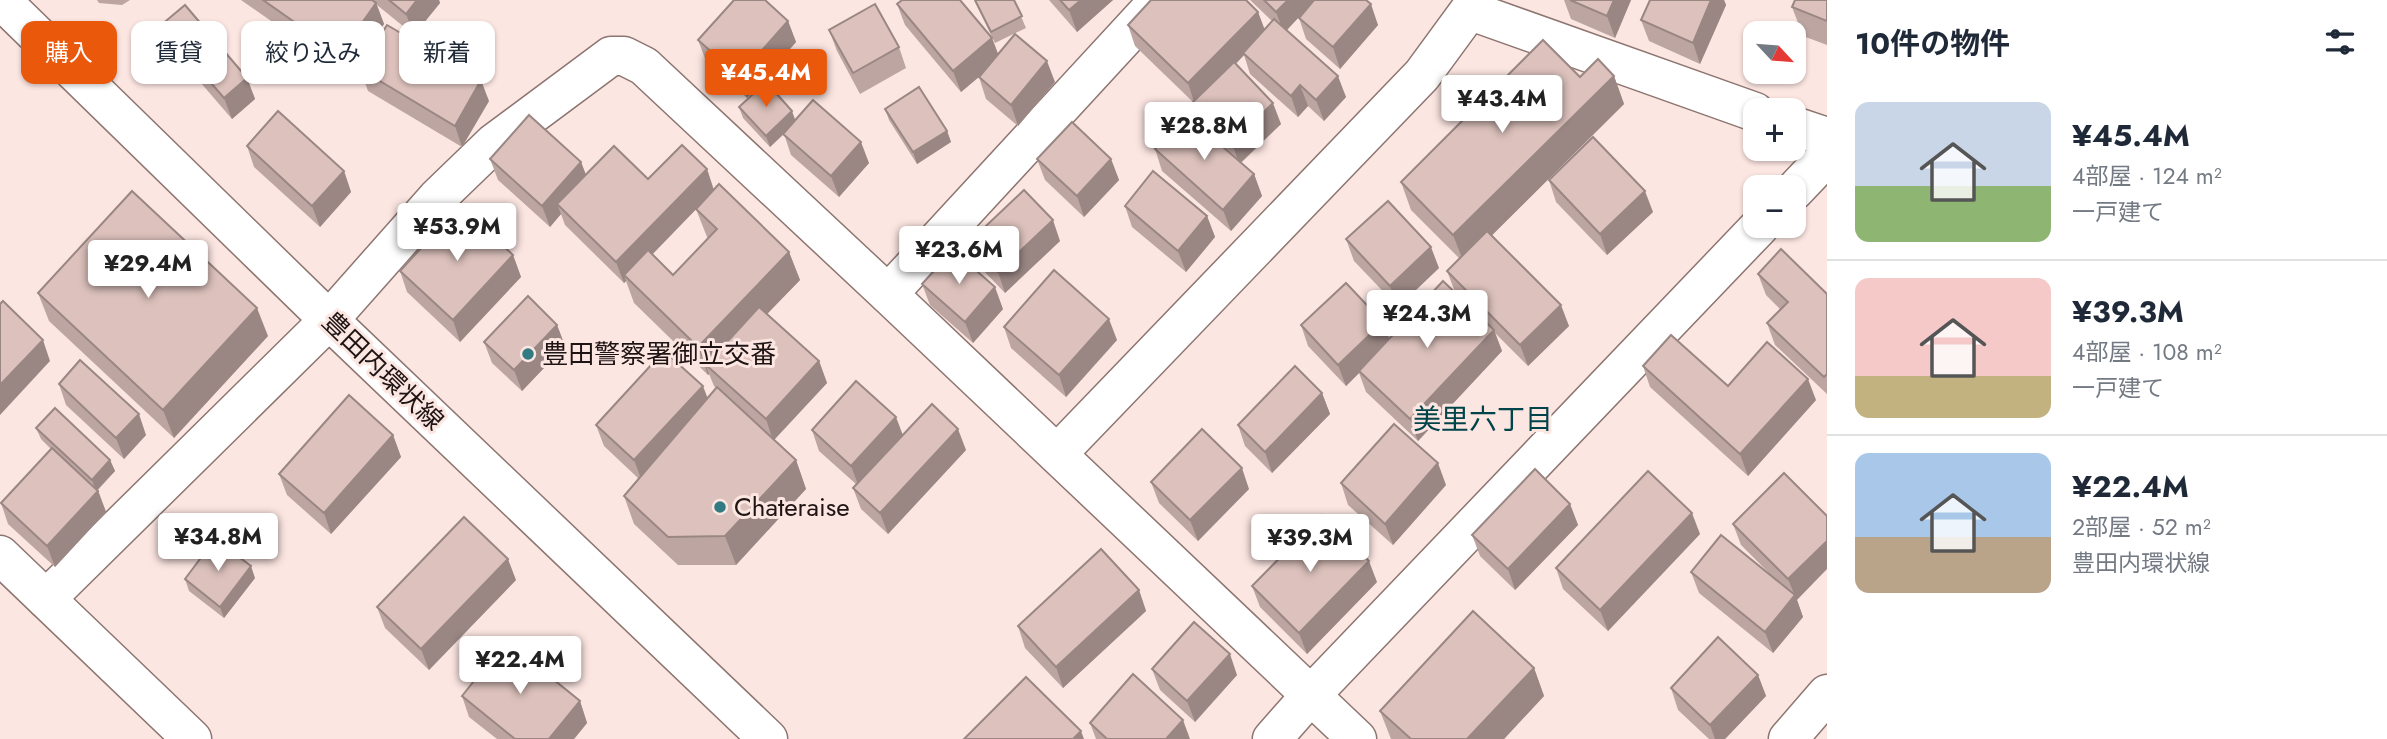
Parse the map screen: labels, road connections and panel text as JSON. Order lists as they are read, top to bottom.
{
  "streets": {
    "street": ["豊田内環状線"]
  },
  "districts": ["美里六丁目"],
  "places": ["豊田警察署御立交番", "Chateraise"],
  "north": "bottom right",
  "page": {
    "heading": "10件の物件",
    "map_buttons": ["+", "−"],
    "chip": [
      "購入",
      "賃貸",
      "絞り込み",
      "新着"
    ],
    "price": [
      "¥45.4M",
      "¥43.4M",
      "¥28.8M",
      "¥53.9M",
      "¥23.6M",
      "¥29.4M",
      "¥24.3M",
      "¥34.8M",
      "¥39.3M",
      "¥22.4M"
    ],
    "list": [
      {
        "name": "¥45.4M",
        "note": "4部屋 · 124 m² · 一戸建て"
      },
      {
        "name": "¥39.3M",
        "note": "4部屋 · 108 m² · 一戸建て"
      },
      {
        "name": "¥22.4M",
        "note": "2部屋 · 52 m² · 豊田内環状線"
      }
    ]
  }
}
